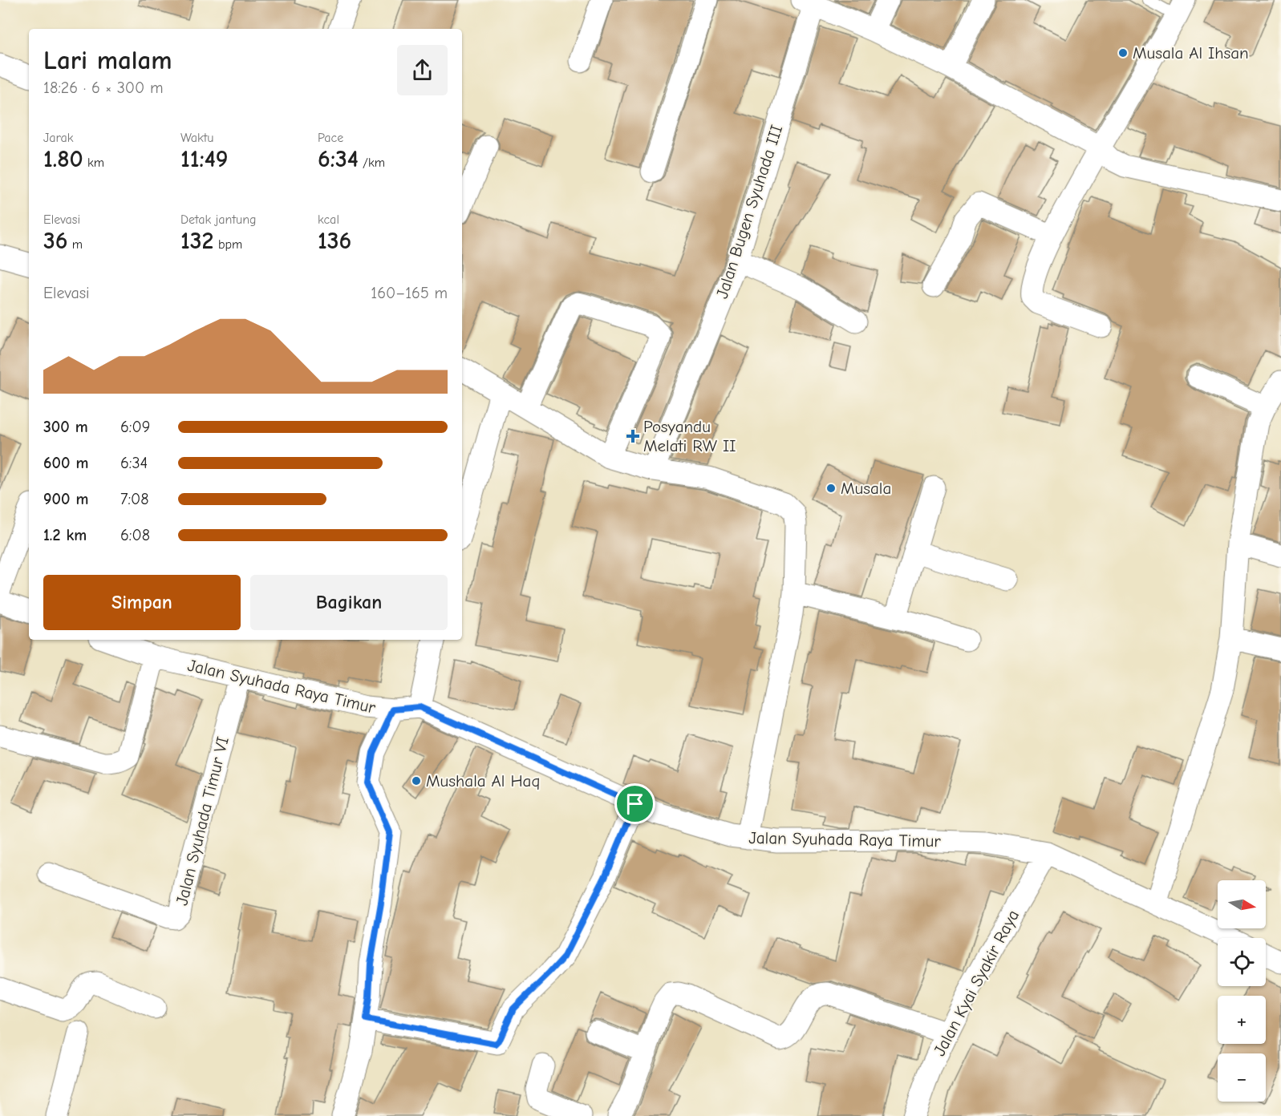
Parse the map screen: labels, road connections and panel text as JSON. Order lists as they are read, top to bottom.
{
  "streets": {
    "street": [
      "Jalan Bugen Syuhada III",
      "Jalan Syuhada Raya Timur",
      "Jalan Syuhada Timur VI",
      "Jalan Kyai Syakir Raya"
    ]
  },
  "crossings": [
    ["Jalan Syuhada Raya Timur", "Jalan Syuhada Timur VI"],
    ["Jalan Syuhada Raya Timur", "Jalan Kyai Syakir Raya"]
  ],
  "places": {
    "other": ["Musala Al Ihsan", "Musala", "Mushala Al Haq"],
    "health": ["Posyandu Melati RW II"]
  },
  "north": "right",
  "page": {
    "heading": ["Lari malam", "18:26 · 6 × 300 m"],
    "stats": [
      ["Jarak", "1.80 km"],
      ["Waktu", "11:49"],
      ["Pace", "6:34 /km"],
      ["Elevasi", "36 m"],
      ["Detak jantung", "132 bpm"],
      ["kcal", "136"]
    ],
    "chart": ["Elevasi", "160–165 m"],
    "list": [
      {
        "name": "300 m",
        "note": "6:09"
      },
      {
        "name": "600 m",
        "note": "6:34"
      },
      {
        "name": "900 m",
        "note": "7:08"
      },
      {
        "name": "1.2 km",
        "note": "6:08"
      }
    ],
    "buttons": ["Simpan", "Bagikan"],
    "map_buttons": ["+", "−"]
  }
}
